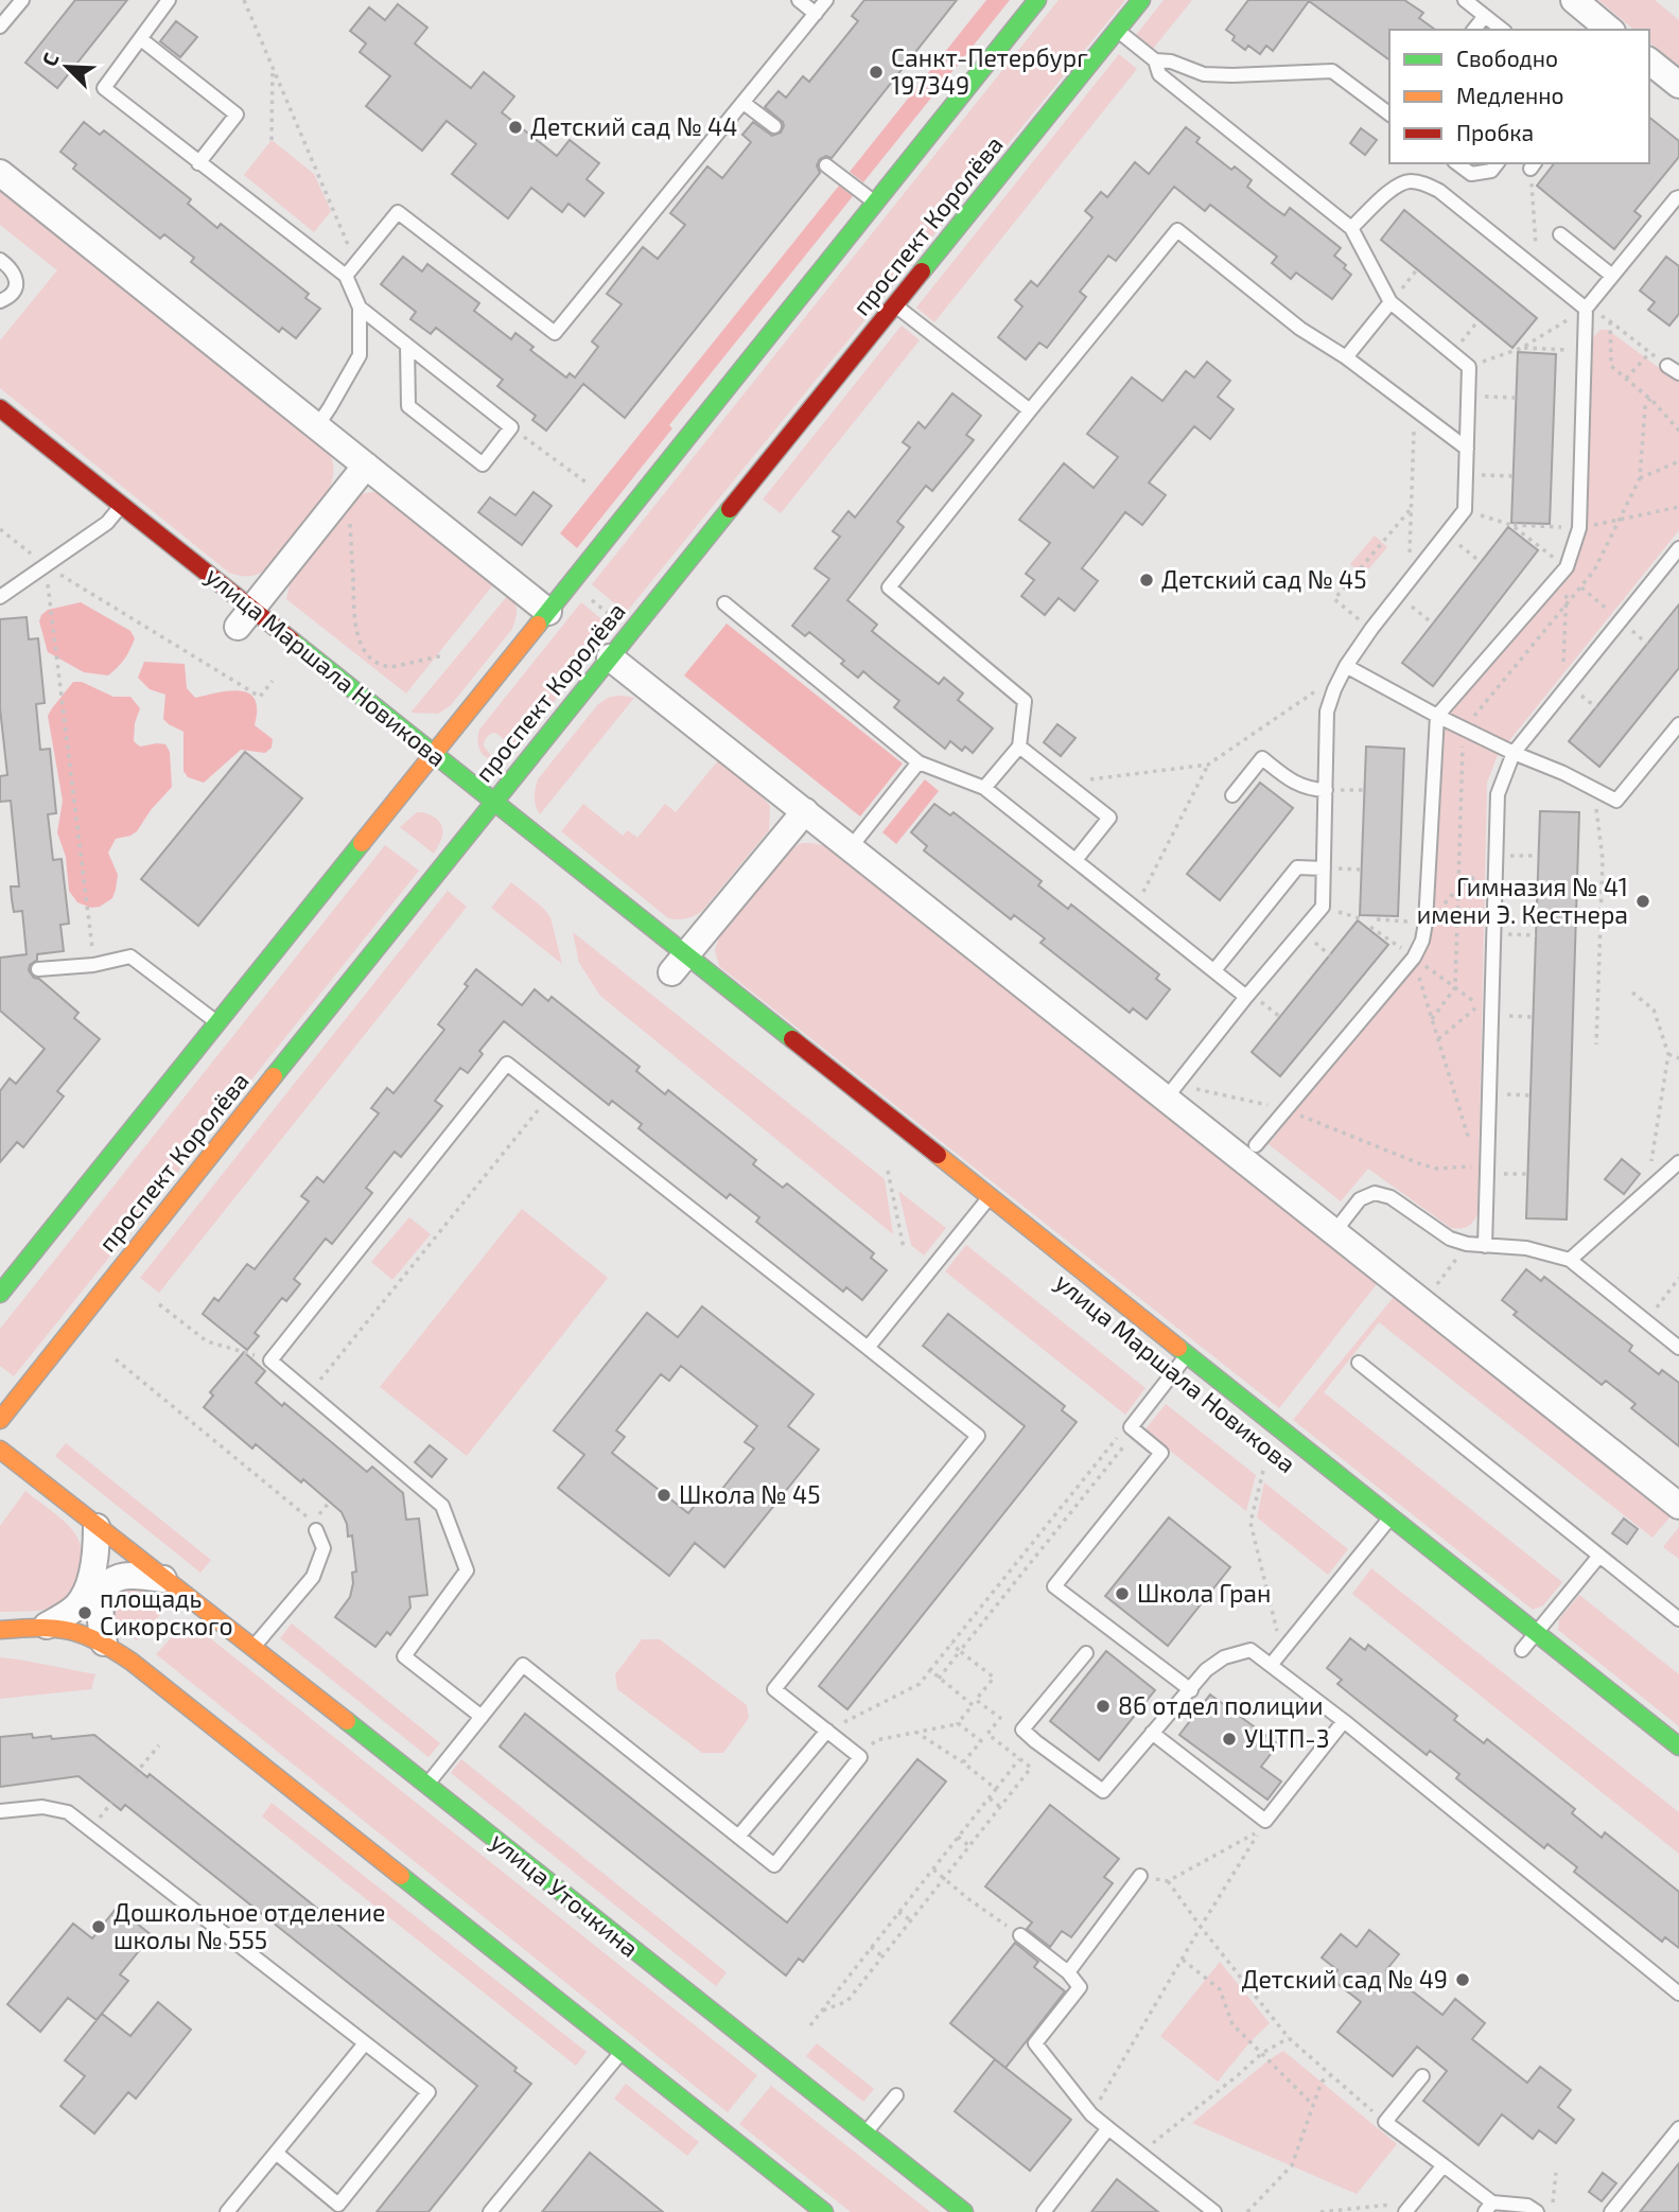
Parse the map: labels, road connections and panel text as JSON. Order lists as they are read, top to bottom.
{
  "streets": {
    "street": ["проспект Королёва", "улица Маршала Новикова", "улица Уточкина"]
  },
  "crossings": [
    ["проспект Королёва", "улица Маршала Новикова"]
  ],
  "places": [
    "Санкт-Петербург 197349",
    "Детский сад № 44",
    "Детский сад № 45",
    "Гимназия № 41 имени Э. Кестнера",
    "Школа № 45",
    "Школа Гран",
    "площадь Сикорского",
    "86 отдел полиции",
    "УЦТП-3",
    "Дошкольное отделение школы № 555",
    "Детский сад № 49"
  ],
  "legend": ["Свободно", "Медленно", "Пробка"],
  "north": "top left"
}
